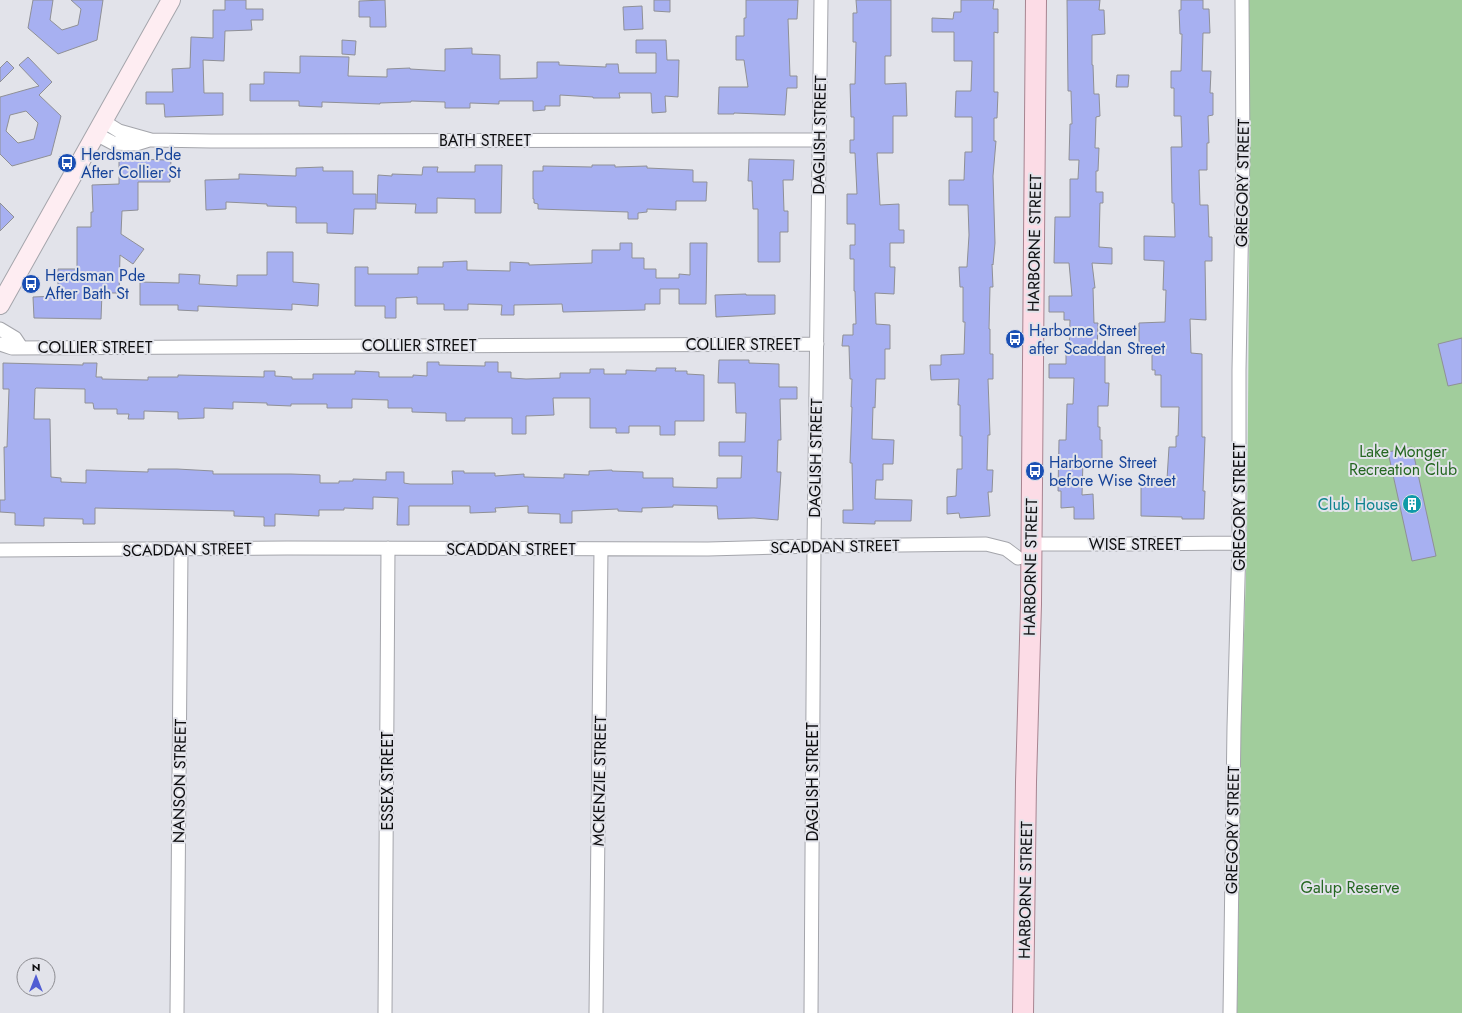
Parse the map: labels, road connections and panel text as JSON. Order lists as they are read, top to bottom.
{
  "streets": {
    "main road": ["HARBORNE STREET"],
    "street": [
      "DAGLISH STREET",
      "BATH STREET",
      "GREGORY STREET",
      "COLLIER STREET",
      "WISE STREET",
      "SCADDAN STREET",
      "NANSON STREET",
      "ESSEX STREET",
      "MCKENZIE STREET"
    ]
  },
  "crossings": [
    ["DAGLISH STREET", "BATH STREET"],
    ["DAGLISH STREET", "COLLIER STREET"],
    ["DAGLISH STREET", "SCADDAN STREET"],
    ["GREGORY STREET", "WISE STREET"],
    ["HARBORNE STREET", "WISE STREET"],
    ["HARBORNE STREET", "SCADDAN STREET"],
    ["WISE STREET", "SCADDAN STREET"],
    ["SCADDAN STREET", "NANSON STREET"],
    ["SCADDAN STREET", "ESSEX STREET"],
    ["SCADDAN STREET", "MCKENZIE STREET"]
  ],
  "parks": ["Lake Monger Recreation Club", "Galup Reserve"],
  "places": {
    "bus stop": [
      "Herdsman Pde After Collier St",
      "Herdsman Pde After Bath St",
      "Harborne Street after Scaddan Street",
      "Harborne Street before Wise Street"
    ],
    "building": ["Club House"]
  },
  "north": "top"
}
